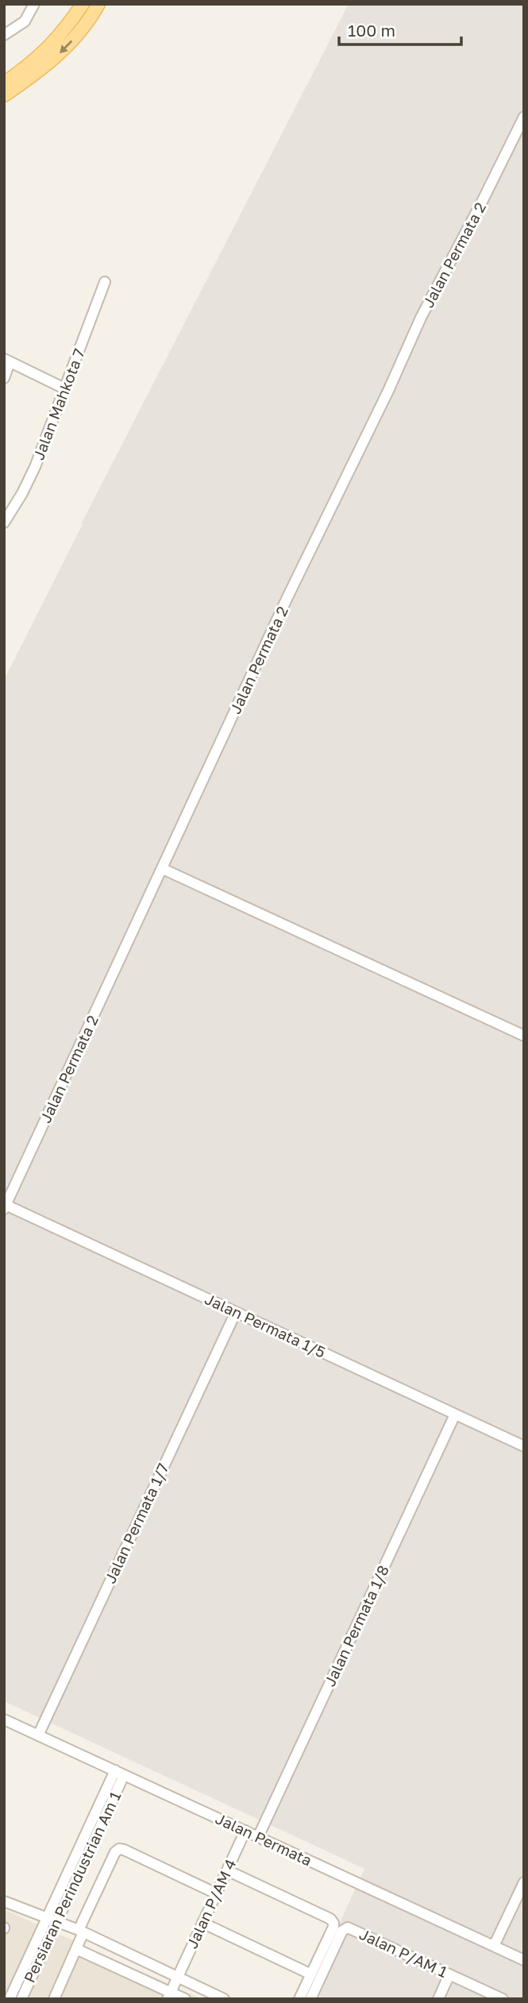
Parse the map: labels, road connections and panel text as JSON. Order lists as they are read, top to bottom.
{
  "streets": {
    "street": [
      "Jalan Permata 2",
      "Jalan Mahkota 7",
      "Jalan Permata 1/5",
      "Jalan Permata 1/7",
      "Jalan Permata 1/8",
      "Jalan Permata",
      "Persiaran Perindustrian Am 1",
      "Jalan P/AM 4",
      "Jalan P/AM 1"
    ]
  },
  "crossings": [
    ["Jalan Permata 2", "Jalan Permata 1/5"],
    ["Jalan Permata 1/5", "Jalan Permata 1/7"],
    ["Jalan Permata 1/5", "Jalan Permata 1/8"],
    ["Jalan Permata 1/7", "Jalan Permata"],
    ["Jalan Permata 1/8", "Jalan Permata"],
    ["Jalan Permata", "Persiaran Perindustrian Am 1"],
    ["Jalan Permata", "Jalan P/AM 4"]
  ],
  "scale_bar": "100 m"
}
